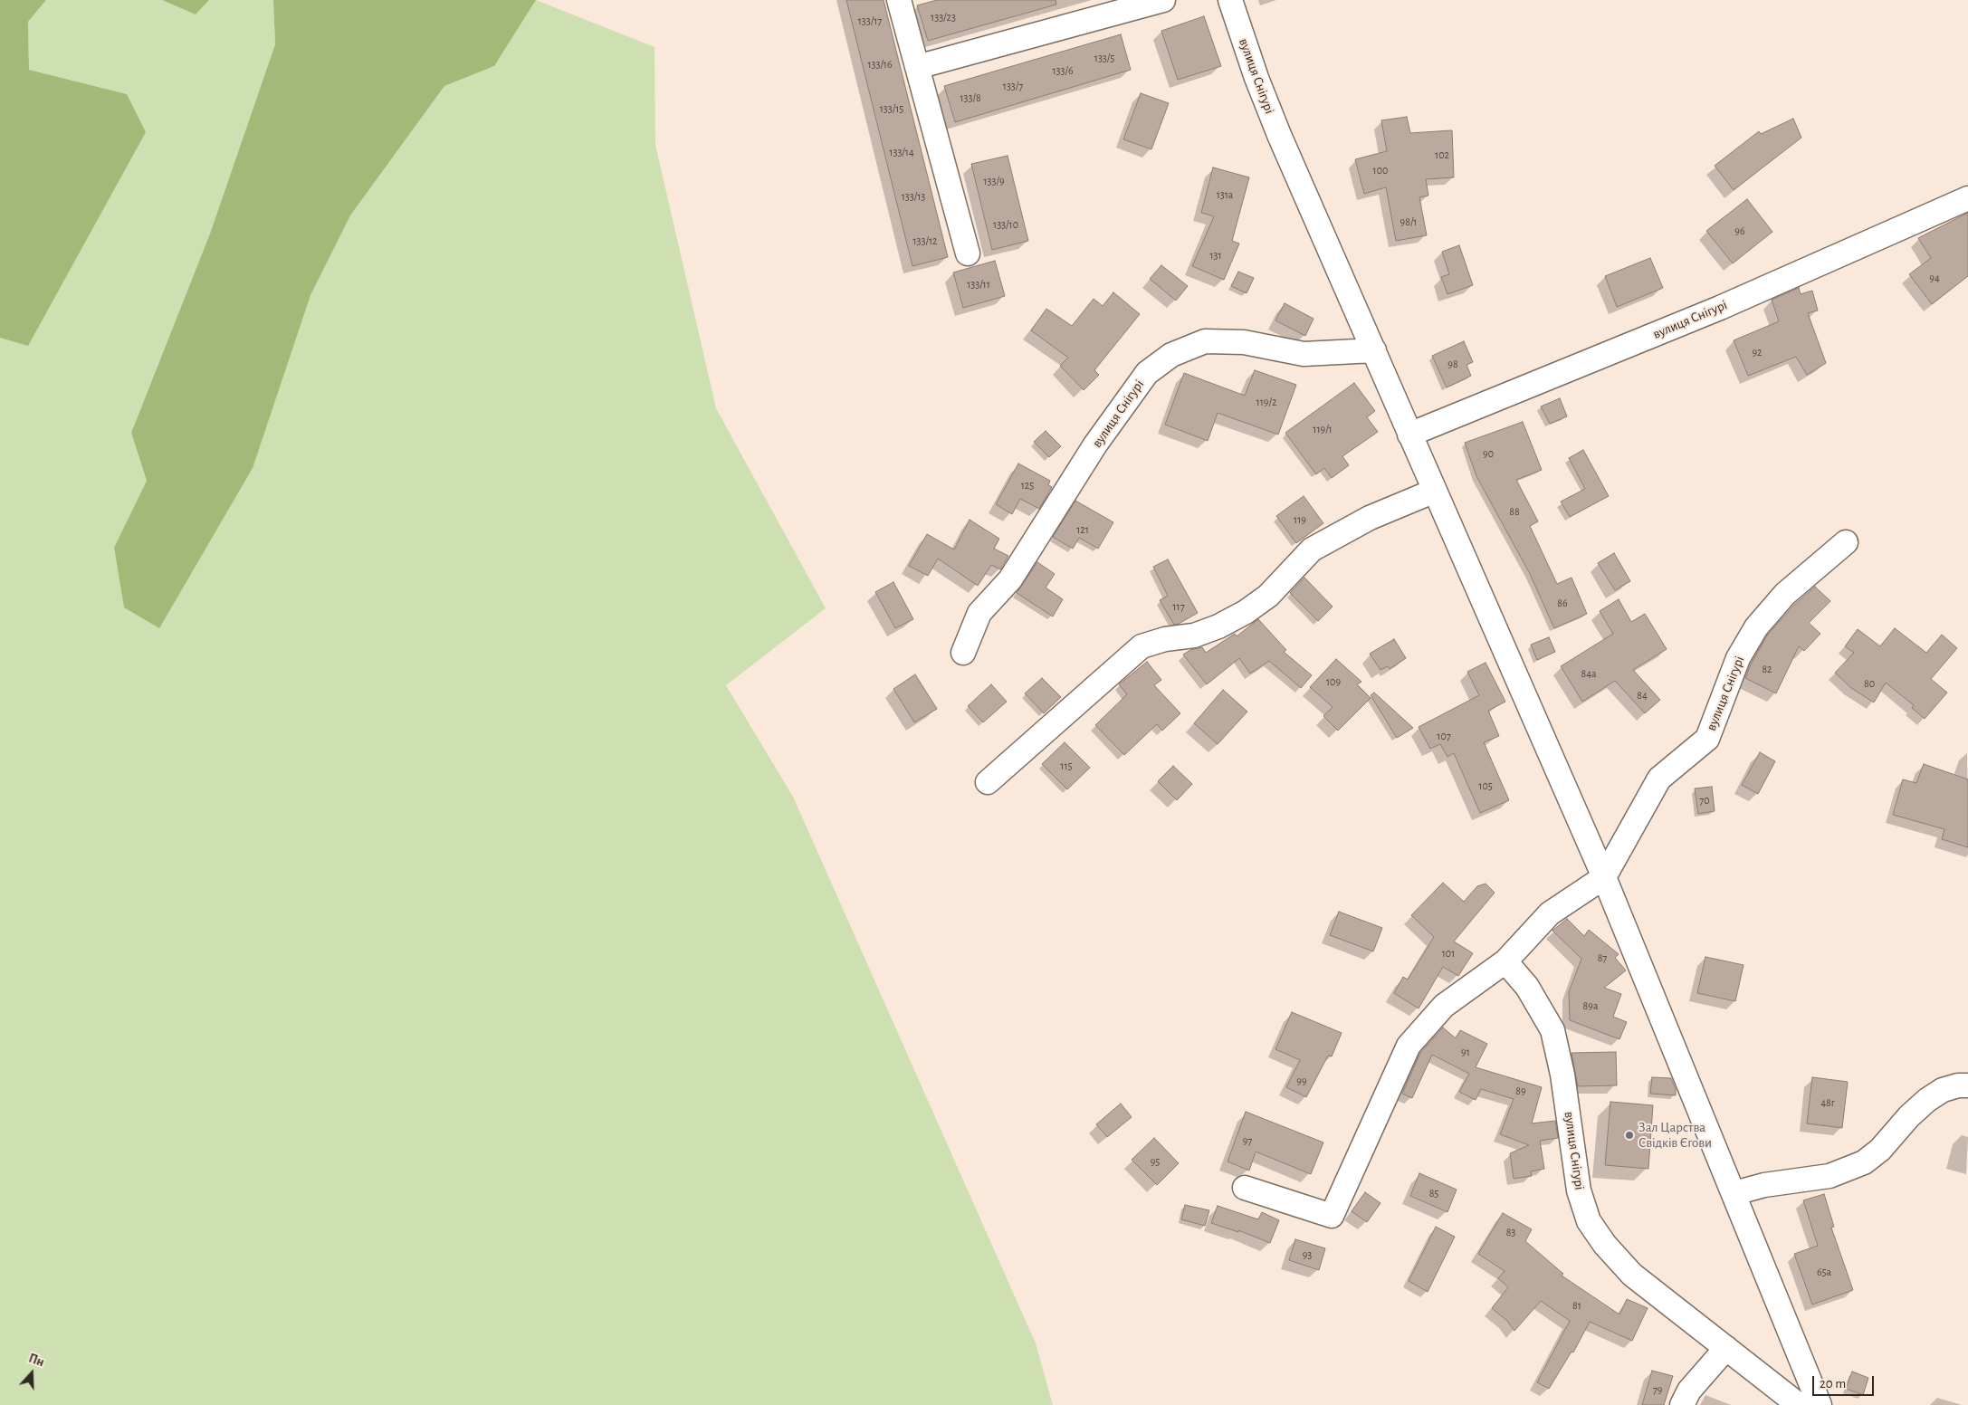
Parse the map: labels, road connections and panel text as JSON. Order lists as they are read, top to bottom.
{
  "streets": {
    "street": ["вулиця Снігурі"]
  },
  "places": ["Зал Царства Свідків Єгови"],
  "house_numbers": [
    "133/23",
    "133/17",
    "133/5",
    "133/16",
    "133/6",
    "133/7",
    "133/8",
    "133/15",
    "133/14",
    "102",
    "100",
    "133/9",
    "131а",
    "133/13",
    "98/1",
    "133/10",
    "96",
    "133/12",
    "131",
    "94",
    "133/11",
    "92",
    "98",
    "119/2",
    "119/1",
    "90",
    "125",
    "88",
    "119",
    "121",
    "86",
    "117",
    "82",
    "84а",
    "109",
    "80",
    "84",
    "107",
    "115",
    "105",
    "70",
    "101",
    "87",
    "89а",
    "91",
    "99",
    "89",
    "48г",
    "97",
    "95",
    "85",
    "83",
    "93",
    "65а",
    "81",
    "79"
  ],
  "scale_bar": "20 m",
  "north": "top"
}
